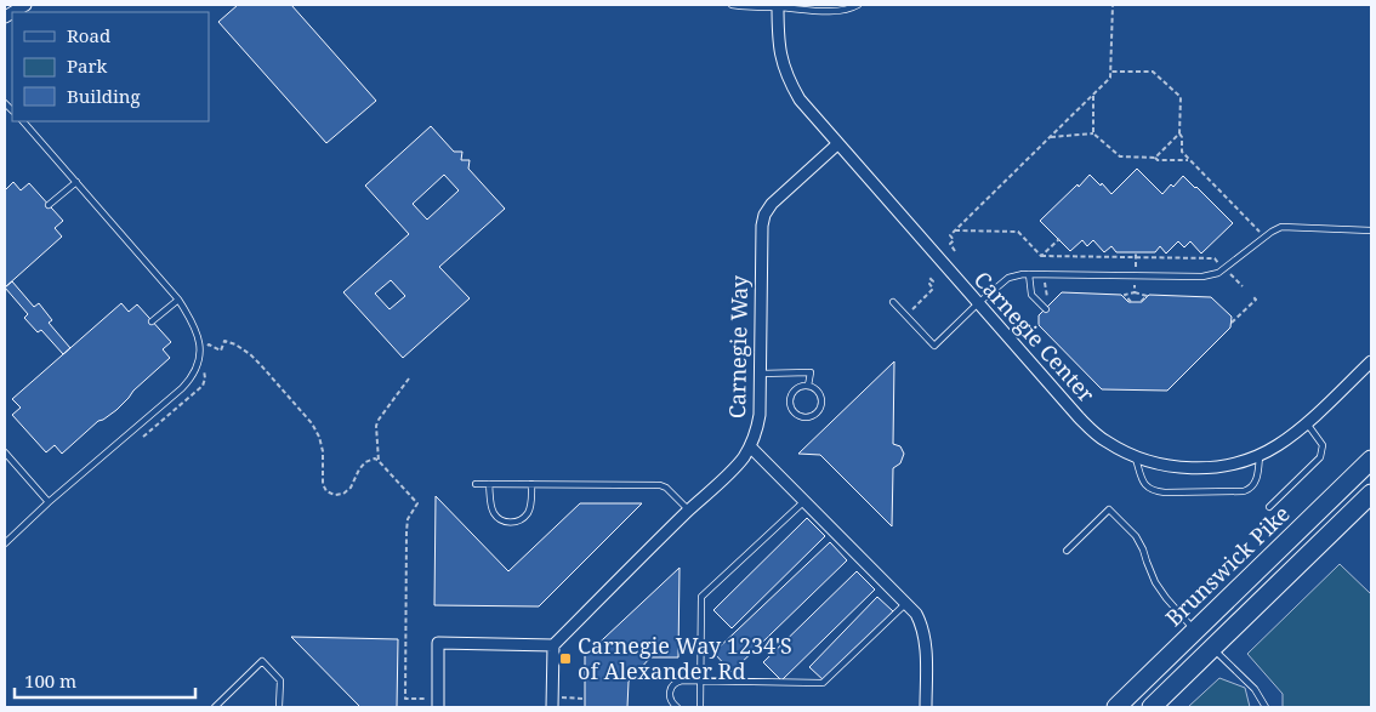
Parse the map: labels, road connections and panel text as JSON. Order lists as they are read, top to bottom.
{
  "streets": {
    "highway": ["Brunswick Pike"],
    "street": ["Carnegie Center", "Carnegie Way"]
  },
  "crossings": [
    ["Carnegie Center", "Carnegie Way"]
  ],
  "places": {
    "transit": ["Carnegie Way 1234'S of Alexander Rd"]
  },
  "legend": ["Road", "Park", "Building"],
  "scale_bar": "100 m"
}
